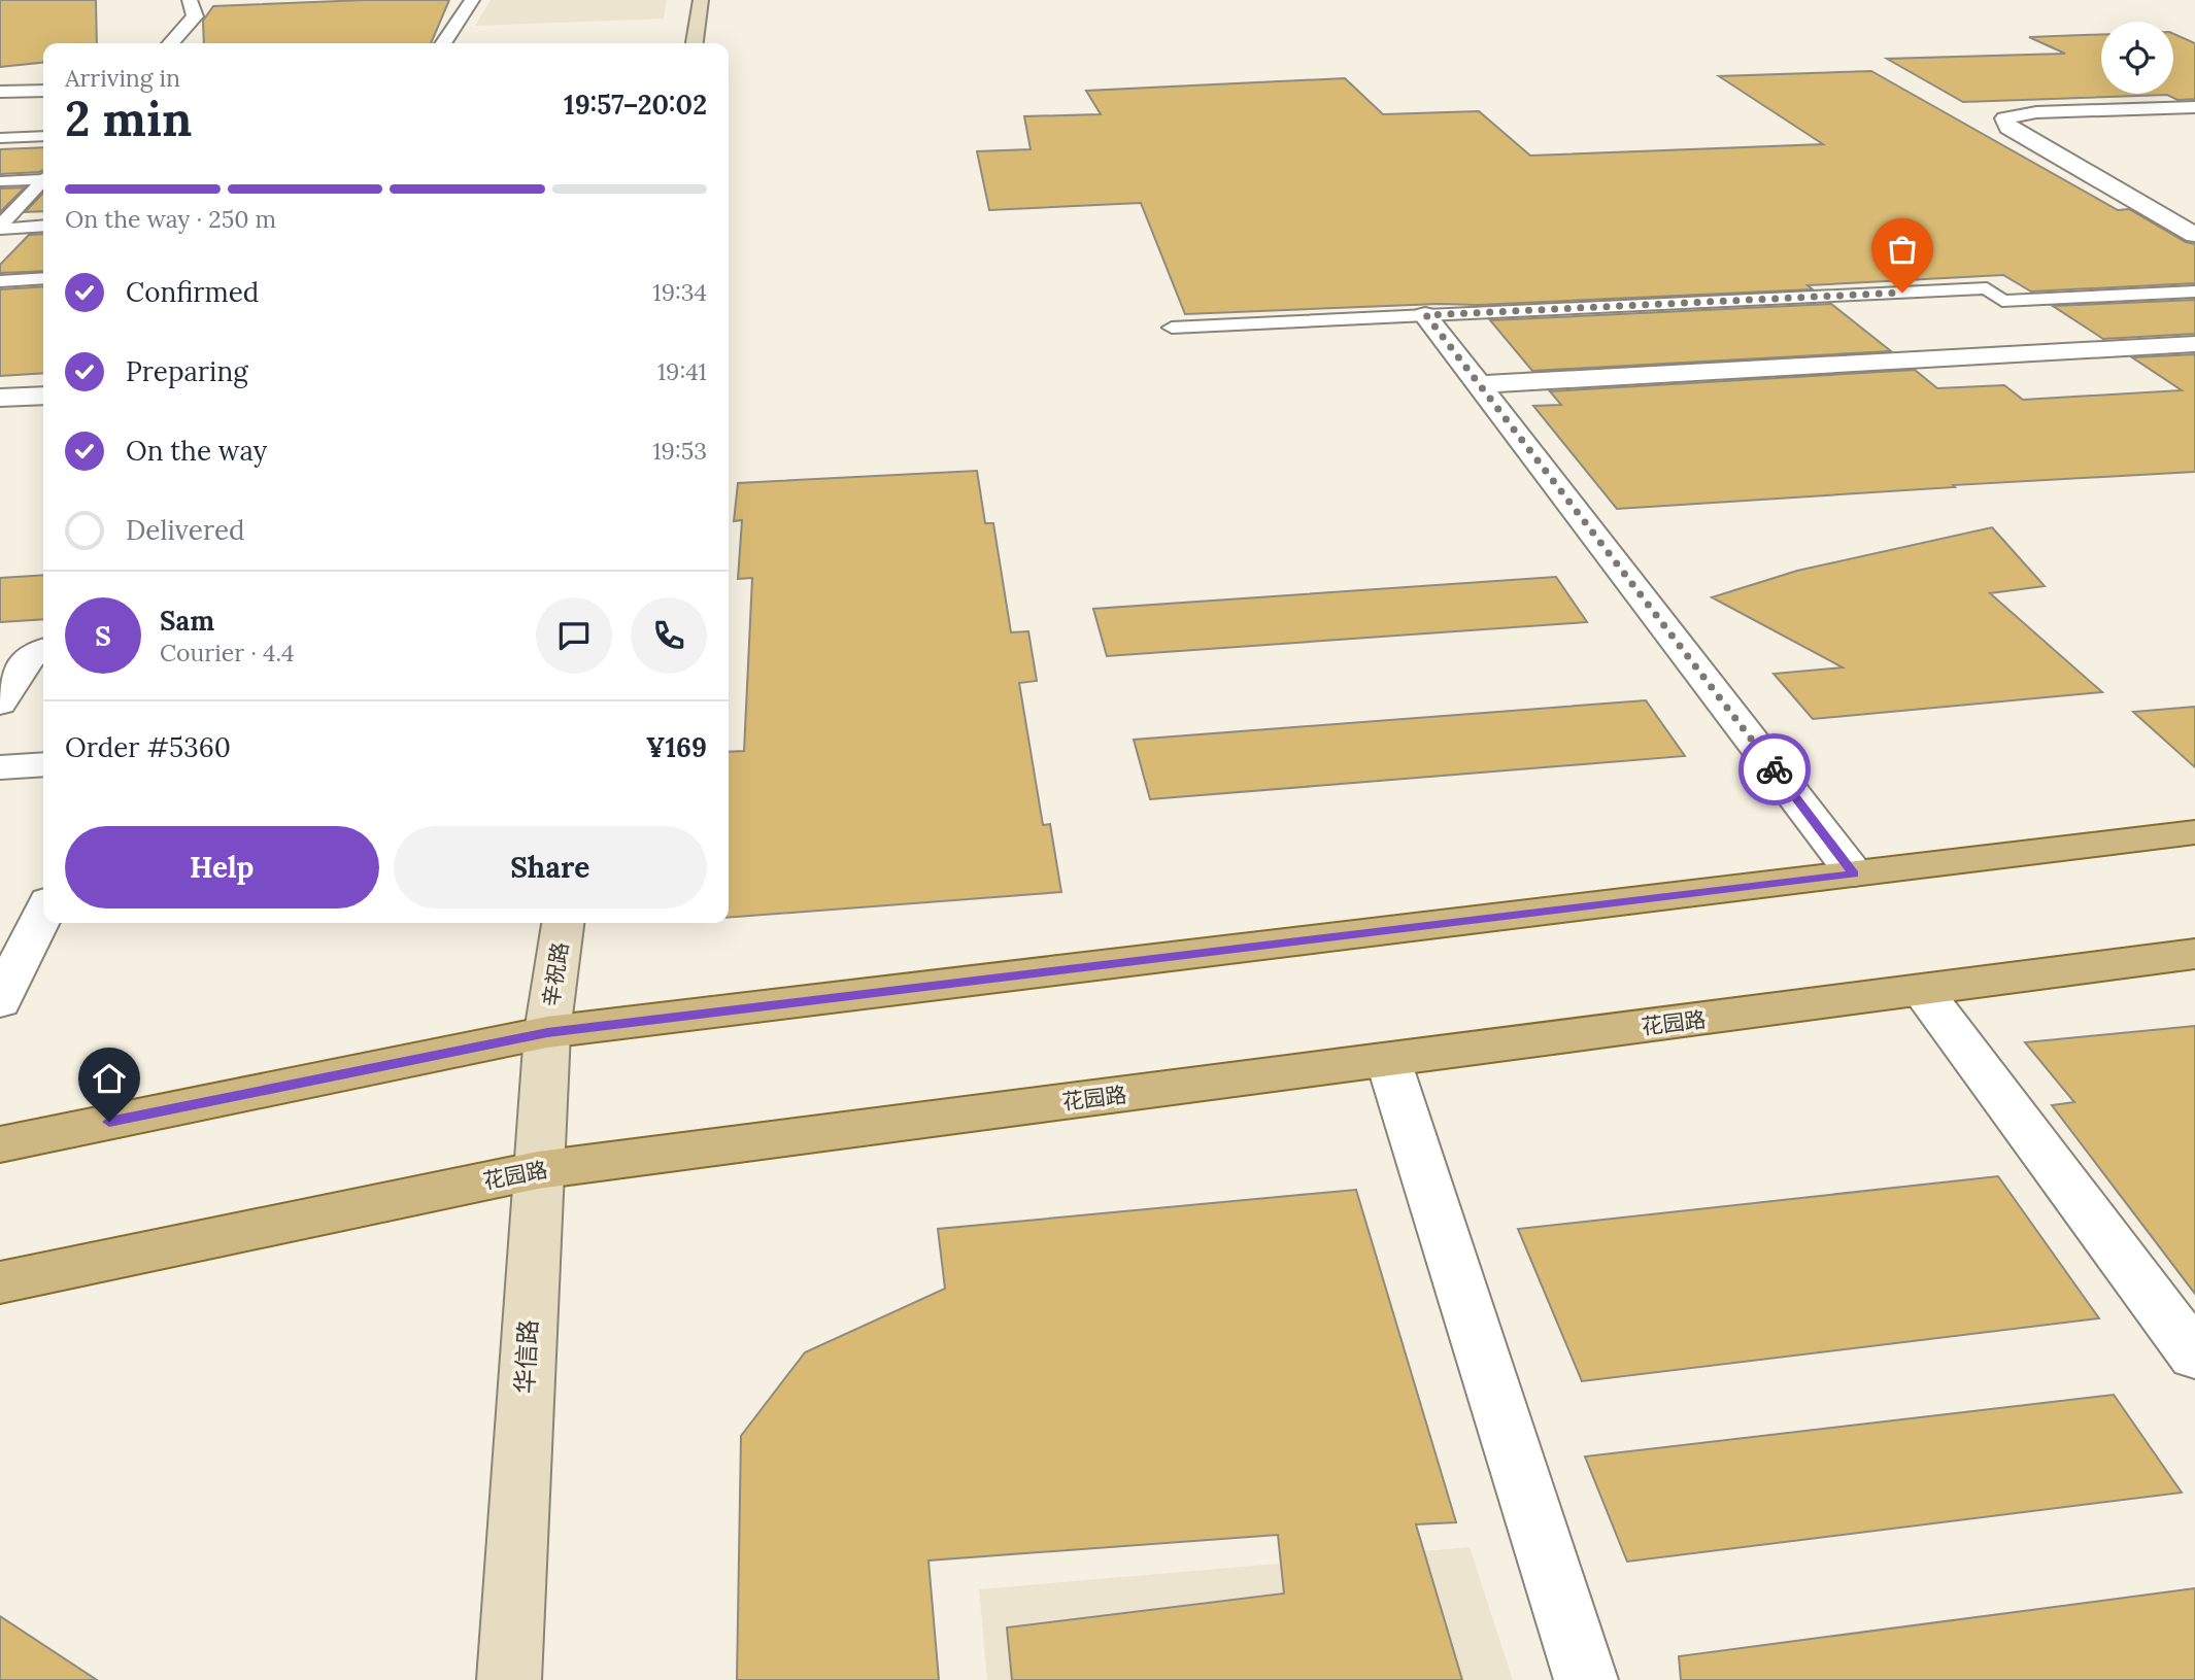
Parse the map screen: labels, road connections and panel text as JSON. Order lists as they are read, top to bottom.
{
  "streets": {
    "main road": ["辛祝路", "花园路", "华信路"]
  },
  "crossings": [
    ["辛祝路", "华信路"],
    ["花园路", "华信路"]
  ],
  "page": {
    "heading": ["2 min", "Arriving in", "19:57–20:02"],
    "panel": [
      "Sam",
      "Courier · 4.4",
      "Order #5360",
      "¥169"
    ],
    "bar": "On the way · 250 m",
    "list": [
      ["Confirmed", "19:34"],
      ["Preparing", "19:41"],
      ["On the way", "19:53"],
      "Delivered"
    ],
    "round": "S",
    "buttons": ["Help", "Share"]
  }
}
